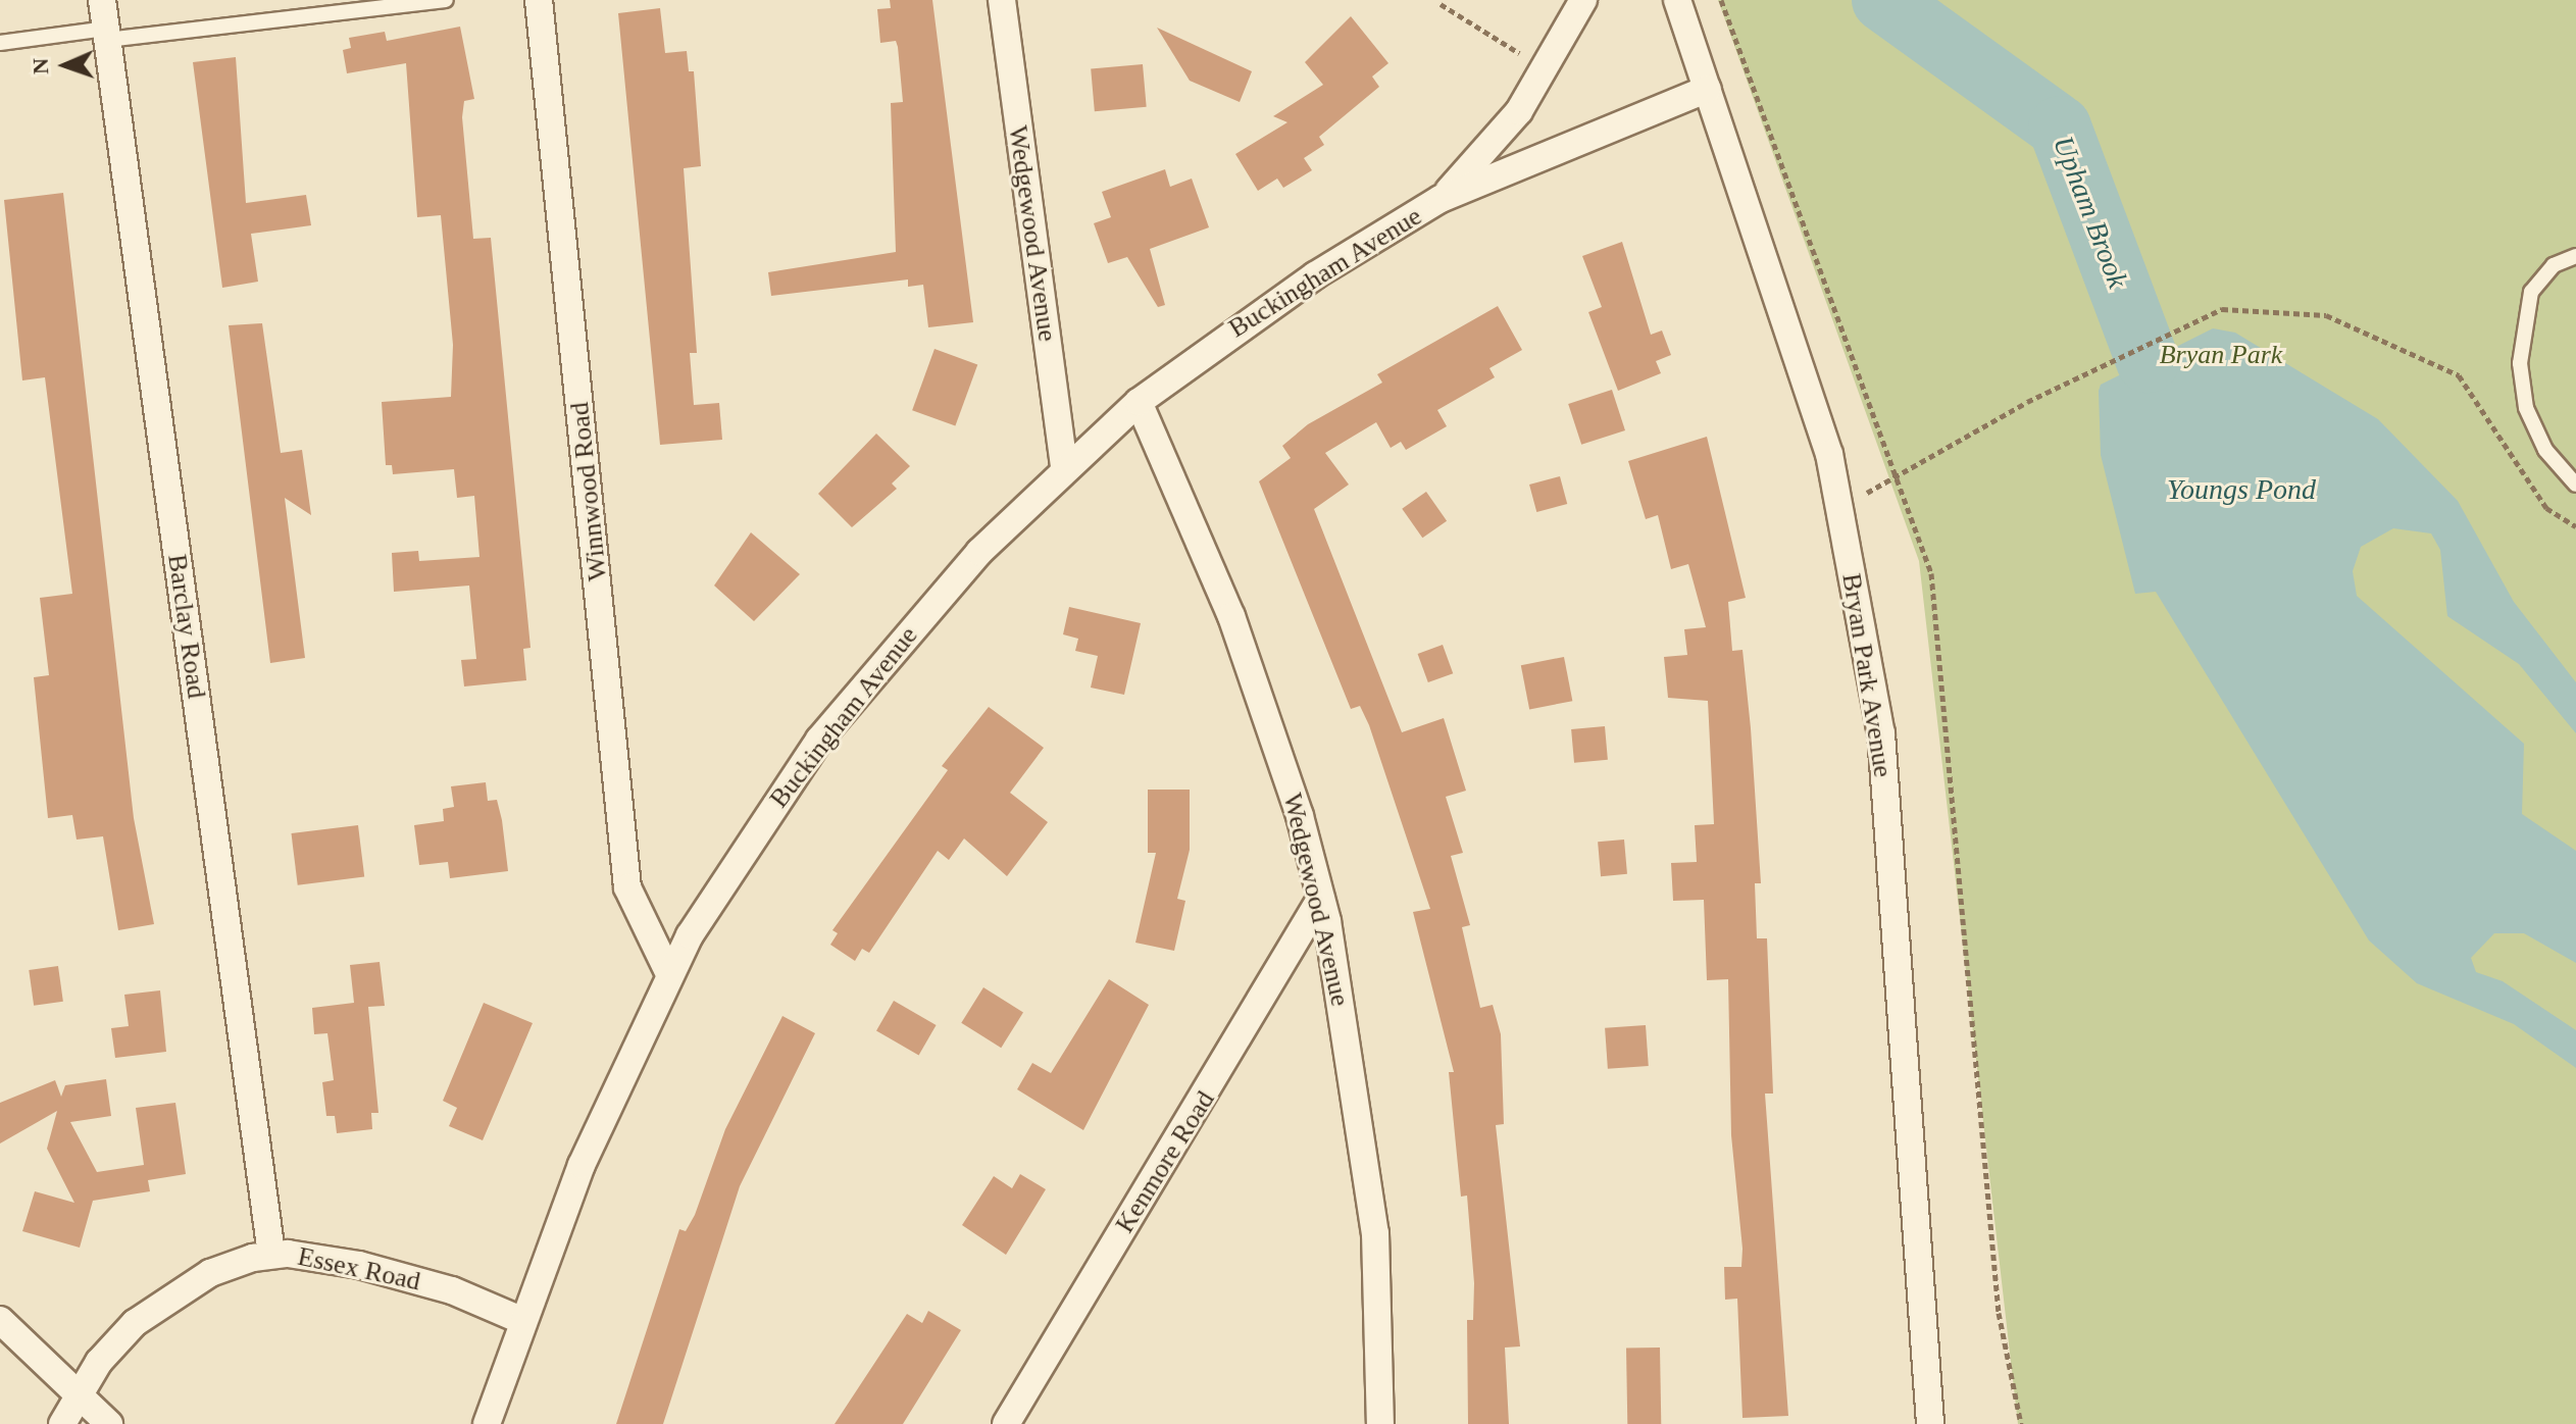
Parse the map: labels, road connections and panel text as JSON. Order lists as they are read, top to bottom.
{
  "streets": {
    "street": [
      "Wedgewood Avenue",
      "Buckingham Avenue",
      "Winnwood Road",
      "Barclay Road",
      "Bryan Park Avenue",
      "Kenmore Road",
      "Essex Road"
    ]
  },
  "crossings": [
    ["Wedgewood Avenue", "Buckingham Avenue"],
    ["Wedgewood Avenue", "Kenmore Road"],
    ["Buckingham Avenue", "Winnwood Road"],
    ["Buckingham Avenue", "Bryan Park Avenue"],
    ["Buckingham Avenue", "Essex Road"],
    ["Barclay Road", "Essex Road"]
  ],
  "water": ["Upham Brook", "Youngs Pond"],
  "parks": ["Bryan Park"],
  "north": "left"
}
